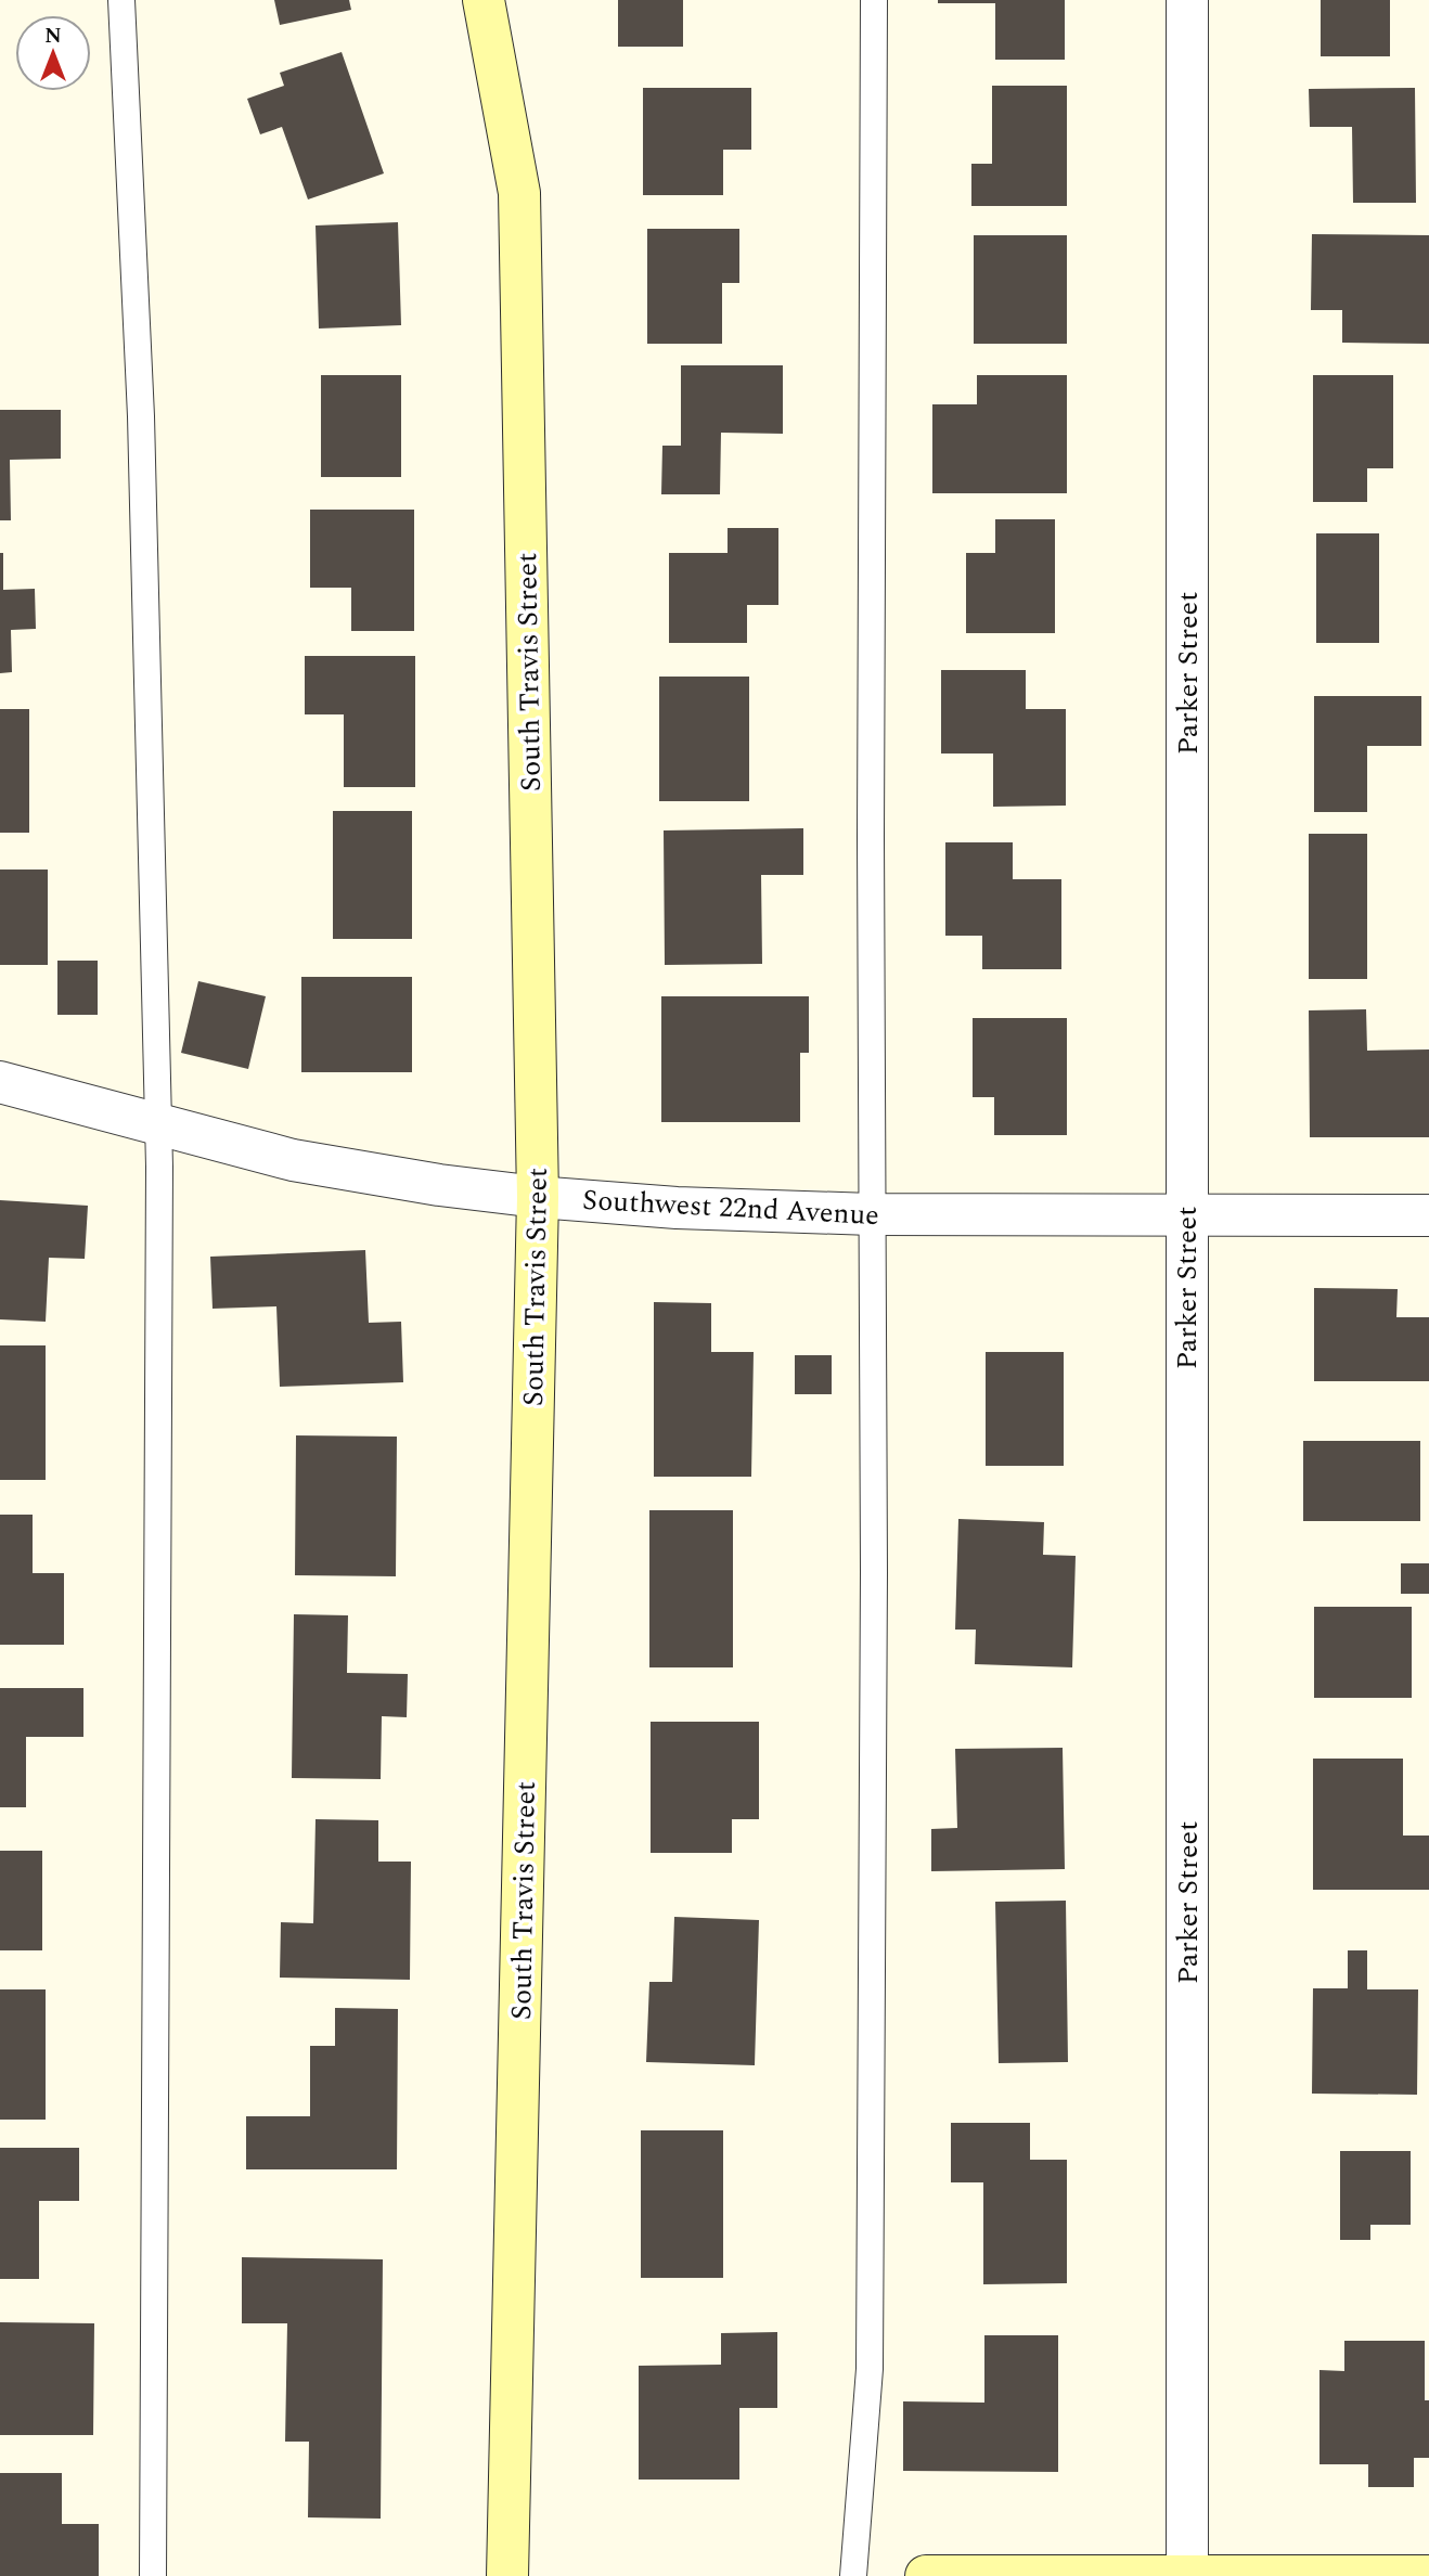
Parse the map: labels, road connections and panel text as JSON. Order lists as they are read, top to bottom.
{
  "streets": {
    "main road": ["South Travis Street"],
    "street": ["Parker Street", "Southwest 22nd Avenue"]
  },
  "crossings": [
    ["South Travis Street", "Southwest 22nd Avenue"],
    ["Parker Street", "Southwest 22nd Avenue"]
  ],
  "north": "top"
}
